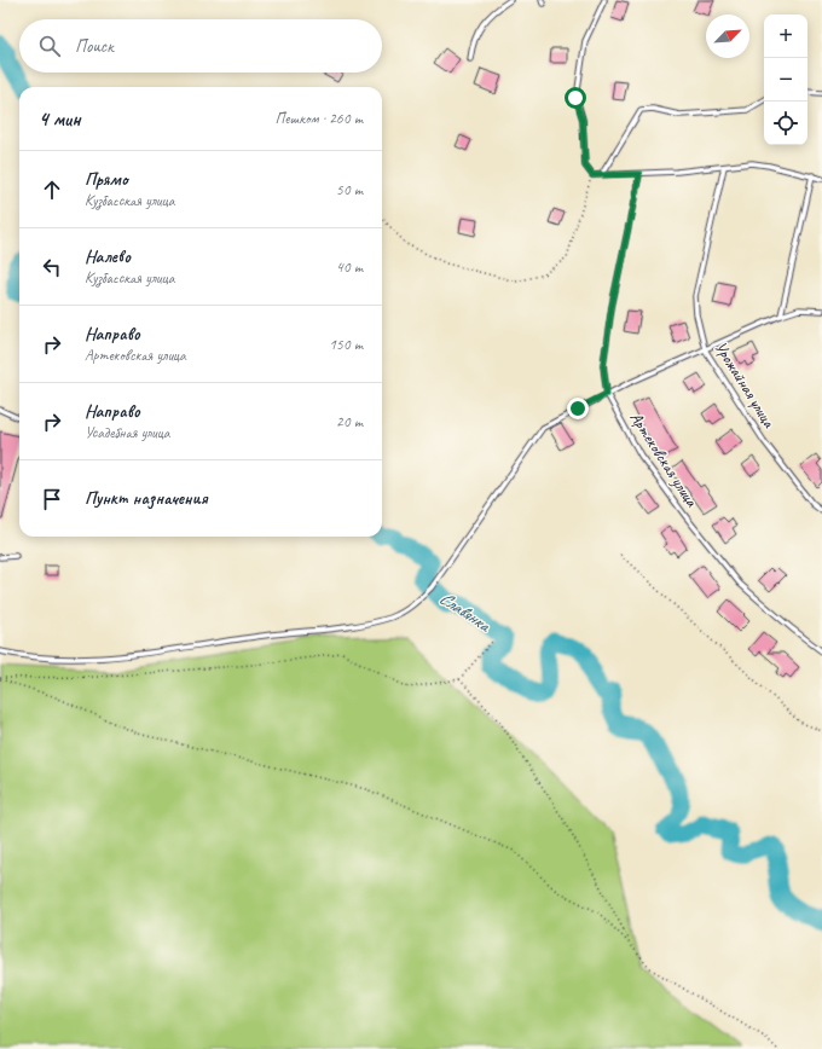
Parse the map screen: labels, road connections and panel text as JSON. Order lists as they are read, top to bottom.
{
  "streets": {
    "lane": ["Урожайная улица", "Артековская улица"]
  },
  "water": ["Славянка"],
  "north": "top right",
  "page": {
    "map_buttons": ["+", "−"],
    "search": "Поиск",
    "heading": ["4 мин", "Пешком · 260 m"],
    "list": [
      ["Прямо", "Кузбасская улица", "50 m"],
      ["Налево", "Кузбасская улица", "40 m"],
      ["Направо", "Артековская улица", "150 m"],
      ["Направо", "Усадебная улица", "20 m"],
      "Пункт назначения"
    ]
  }
}
